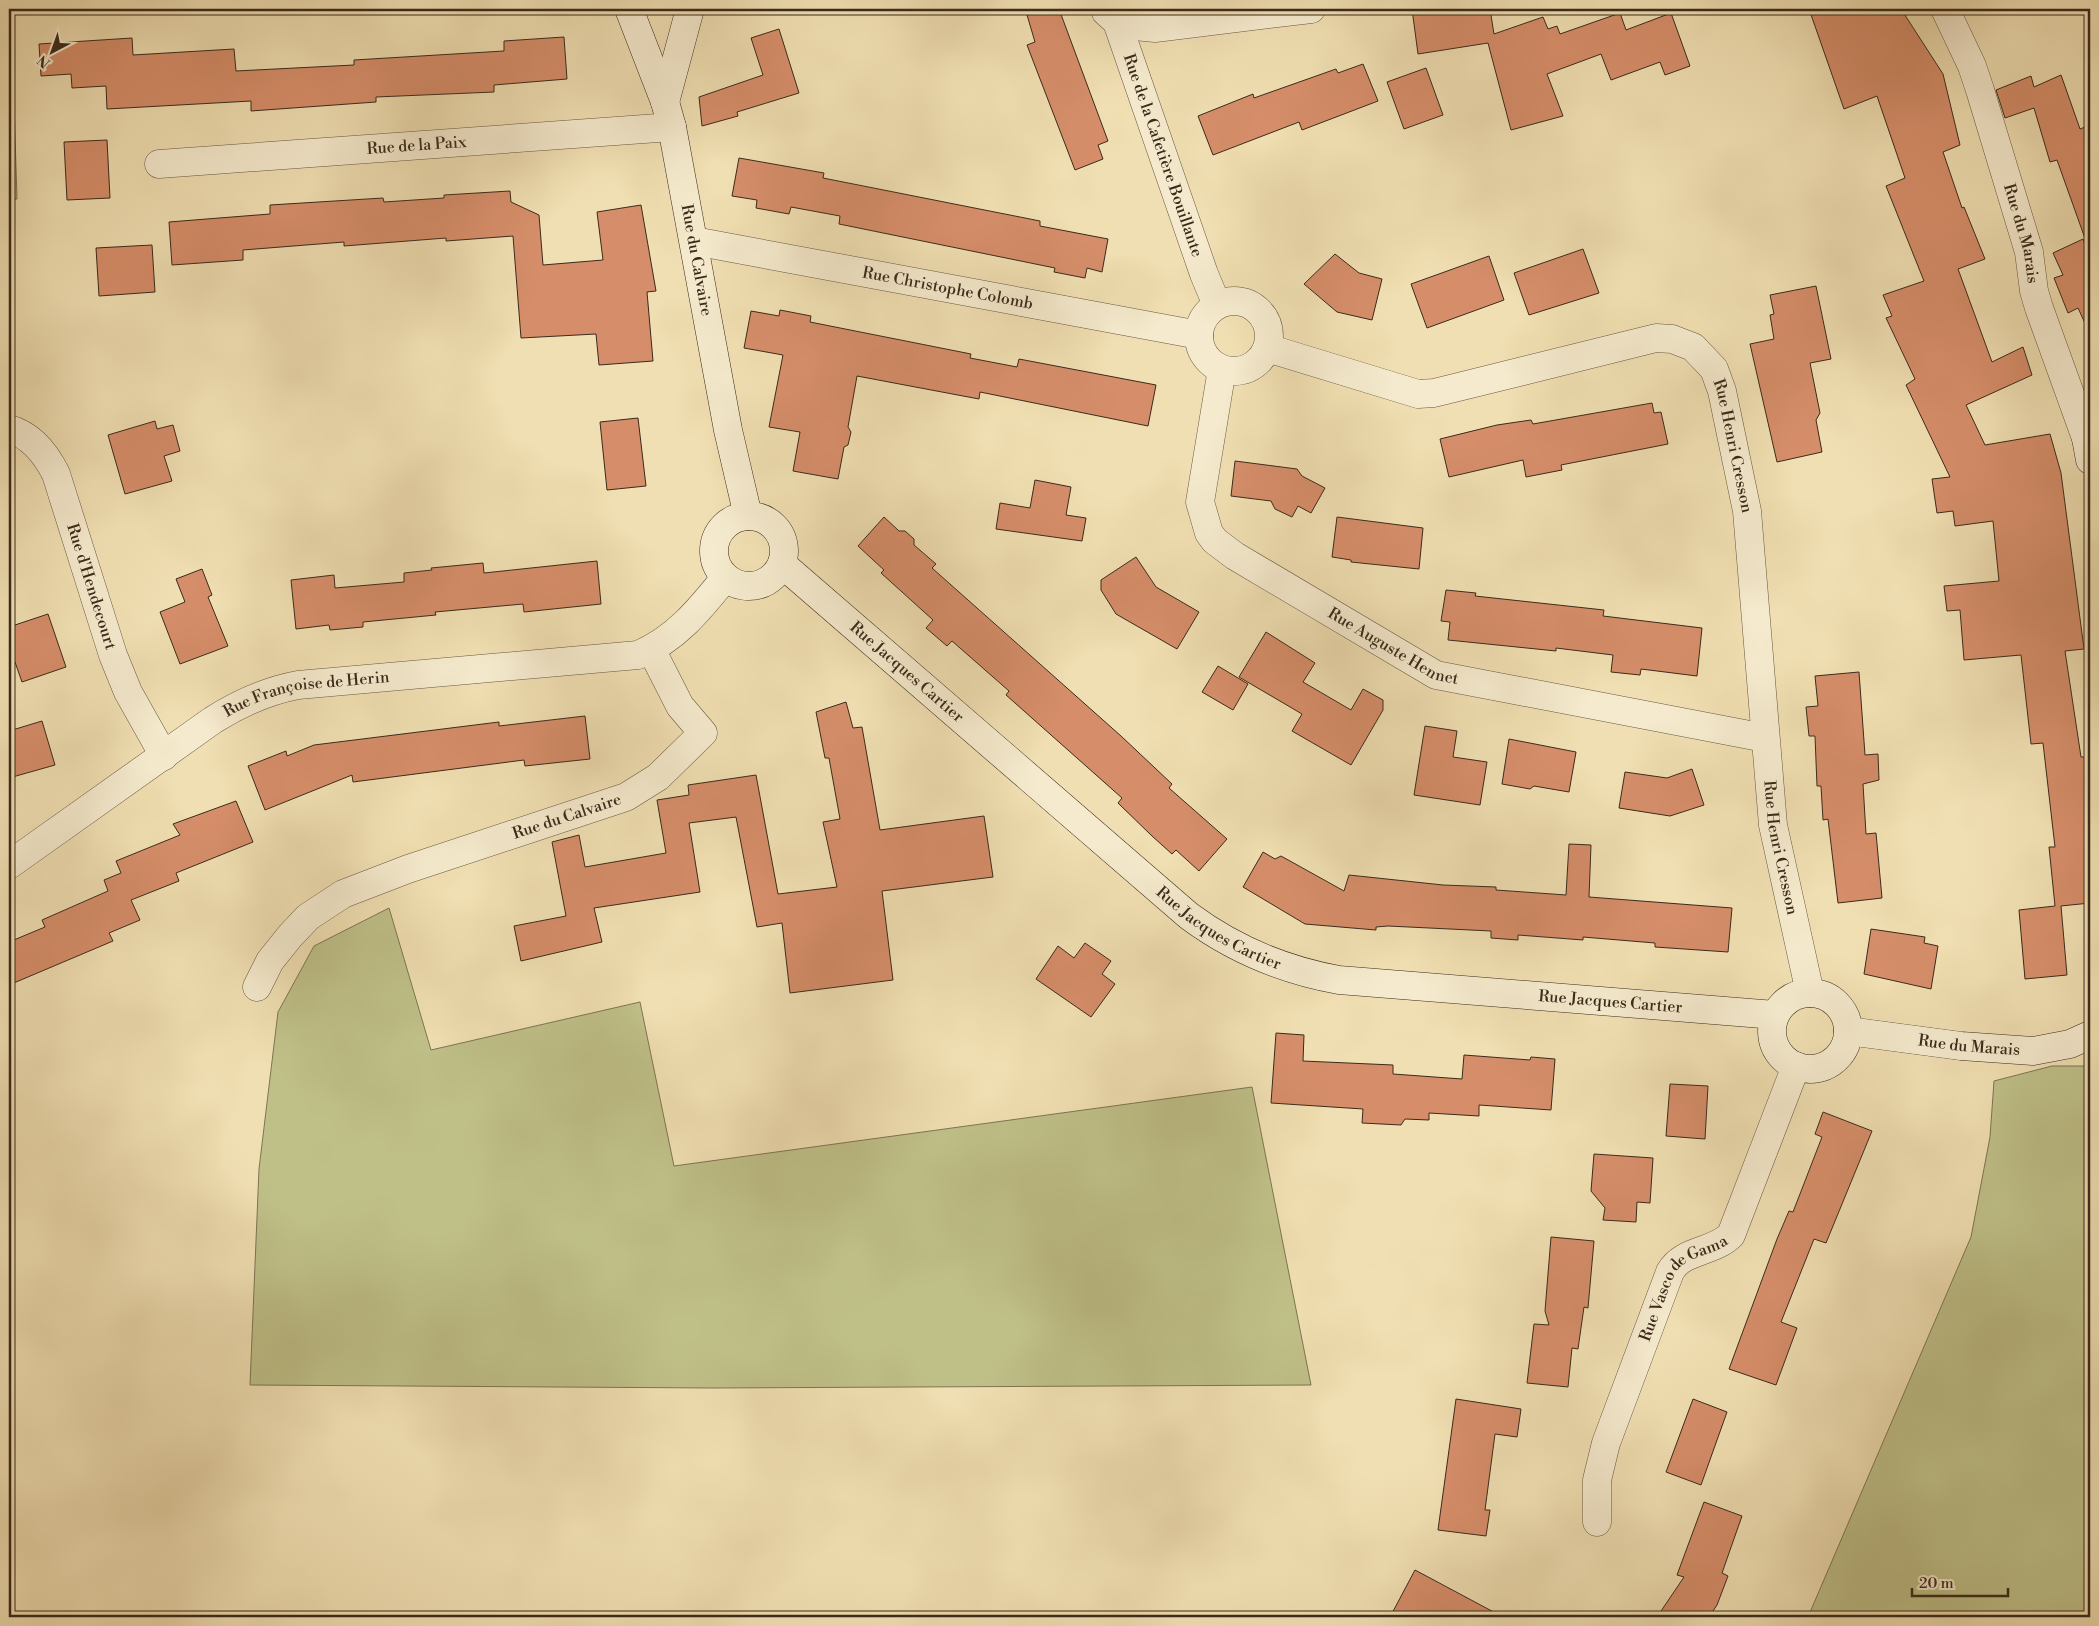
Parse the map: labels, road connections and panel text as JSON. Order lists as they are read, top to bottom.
{
  "streets": {
    "street": [
      "Rue de la Paix",
      "Rue de la Cafetière Bouillante",
      "Rue du Marais",
      "Rue du Calvaire",
      "Rue Christophe Colomb",
      "Rue Henri Cresson",
      "Rue d'Hendecourt",
      "Rue Auguste Hennet",
      "Rue Jacques Cartier",
      "Rue Françoise de Herin",
      "Rue Vasco de Gama"
    ]
  },
  "crossings": [
    ["Rue de la Paix", "Rue du Calvaire"],
    ["Rue de la Cafetière Bouillante", "Rue Christophe Colomb"],
    ["Rue de la Cafetière Bouillante", "Rue Henri Cresson"],
    ["Rue de la Cafetière Bouillante", "Rue Auguste Hennet"],
    ["Rue du Marais", "Rue Henri Cresson"],
    ["Rue du Marais", "Rue Jacques Cartier"],
    ["Rue du Marais", "Rue Vasco de Gama"],
    ["Rue du Calvaire", "Rue Christophe Colomb"],
    ["Rue du Calvaire", "Rue Jacques Cartier"],
    ["Rue du Calvaire", "Rue Françoise de Herin"],
    ["Rue Christophe Colomb", "Rue Henri Cresson"],
    ["Rue Christophe Colomb", "Rue Auguste Hennet"],
    ["Rue Henri Cresson", "Rue Auguste Hennet"],
    ["Rue Henri Cresson", "Rue Jacques Cartier"],
    ["Rue Henri Cresson", "Rue Vasco de Gama"],
    ["Rue d'Hendecourt", "Rue Françoise de Herin"],
    ["Rue Jacques Cartier", "Rue Vasco de Gama"]
  ],
  "scale_bar": "20 m",
  "north": "bottom left"
}
